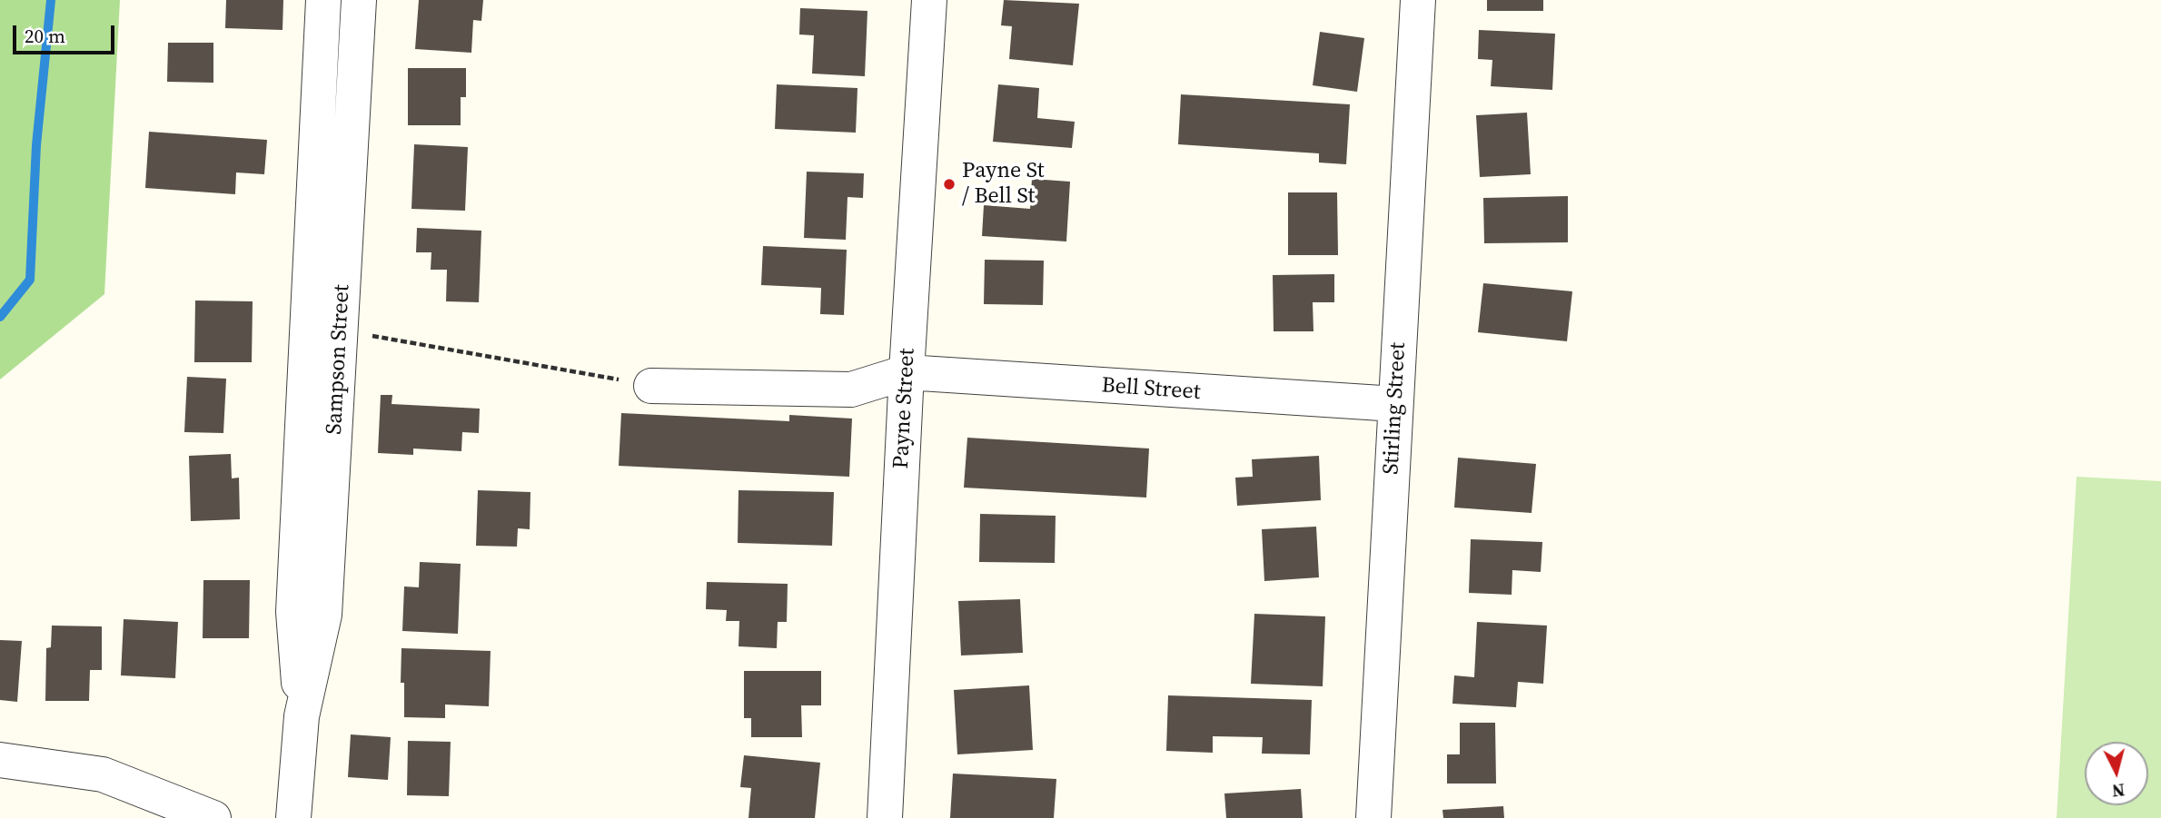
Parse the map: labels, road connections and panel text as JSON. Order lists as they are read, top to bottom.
{
  "streets": {
    "street": [
      "Sampson Street",
      "Bell Street",
      "Payne Street",
      "Stirling Street"
    ]
  },
  "crossings": [
    ["Bell Street", "Payne Street"],
    ["Bell Street", "Stirling Street"]
  ],
  "places": ["Payne St / Bell St"],
  "scale_bar": "20 m",
  "north": "bottom"
}
